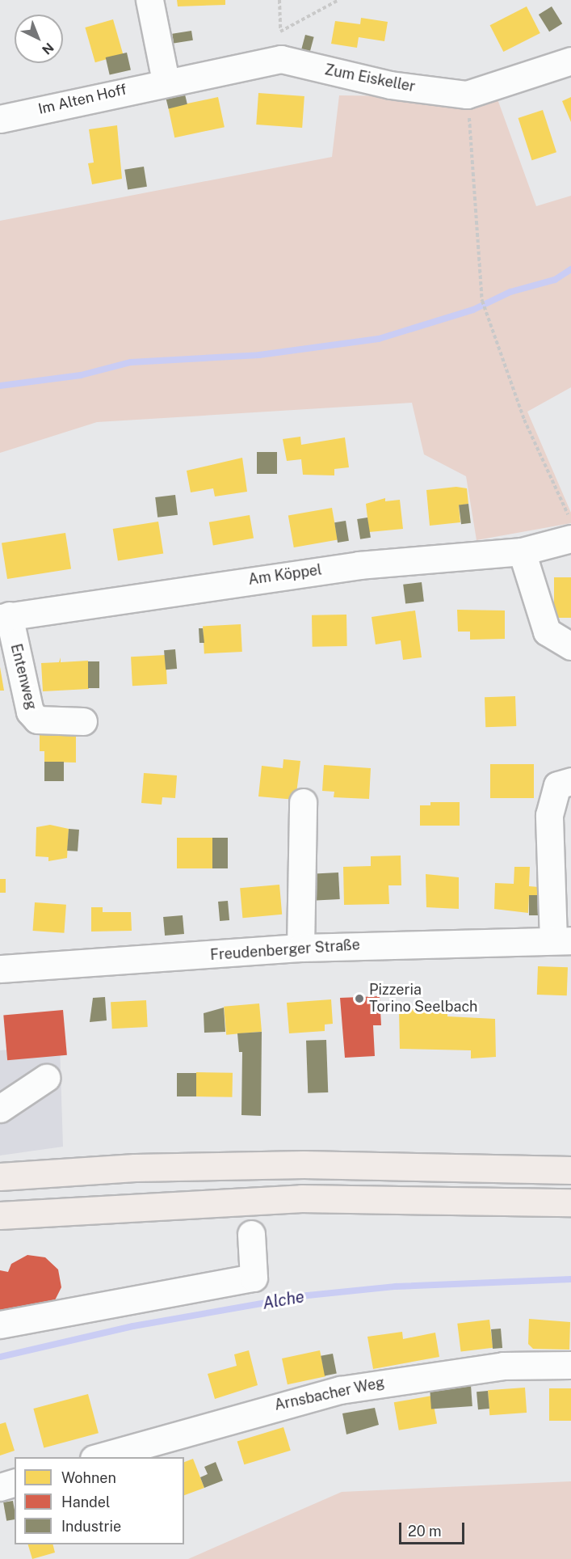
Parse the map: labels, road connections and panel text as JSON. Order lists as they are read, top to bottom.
{
  "streets": {
    "street": [
      "Zum Eiskeller",
      "Im Alten Hoff",
      "Am Köppel",
      "Entenweg",
      "Freudenberger Straße",
      "Arnsbacher Weg"
    ]
  },
  "crossings": [
    ["Zum Eiskeller", "Im Alten Hoff"],
    ["Am Köppel", "Entenweg"]
  ],
  "water": ["Alche"],
  "places": ["Pizzeria Torino Seelbach"],
  "legend": ["Wohnen", "Handel", "Industrie"],
  "scale_bar": "20 m",
  "north": "bottom right"
}
